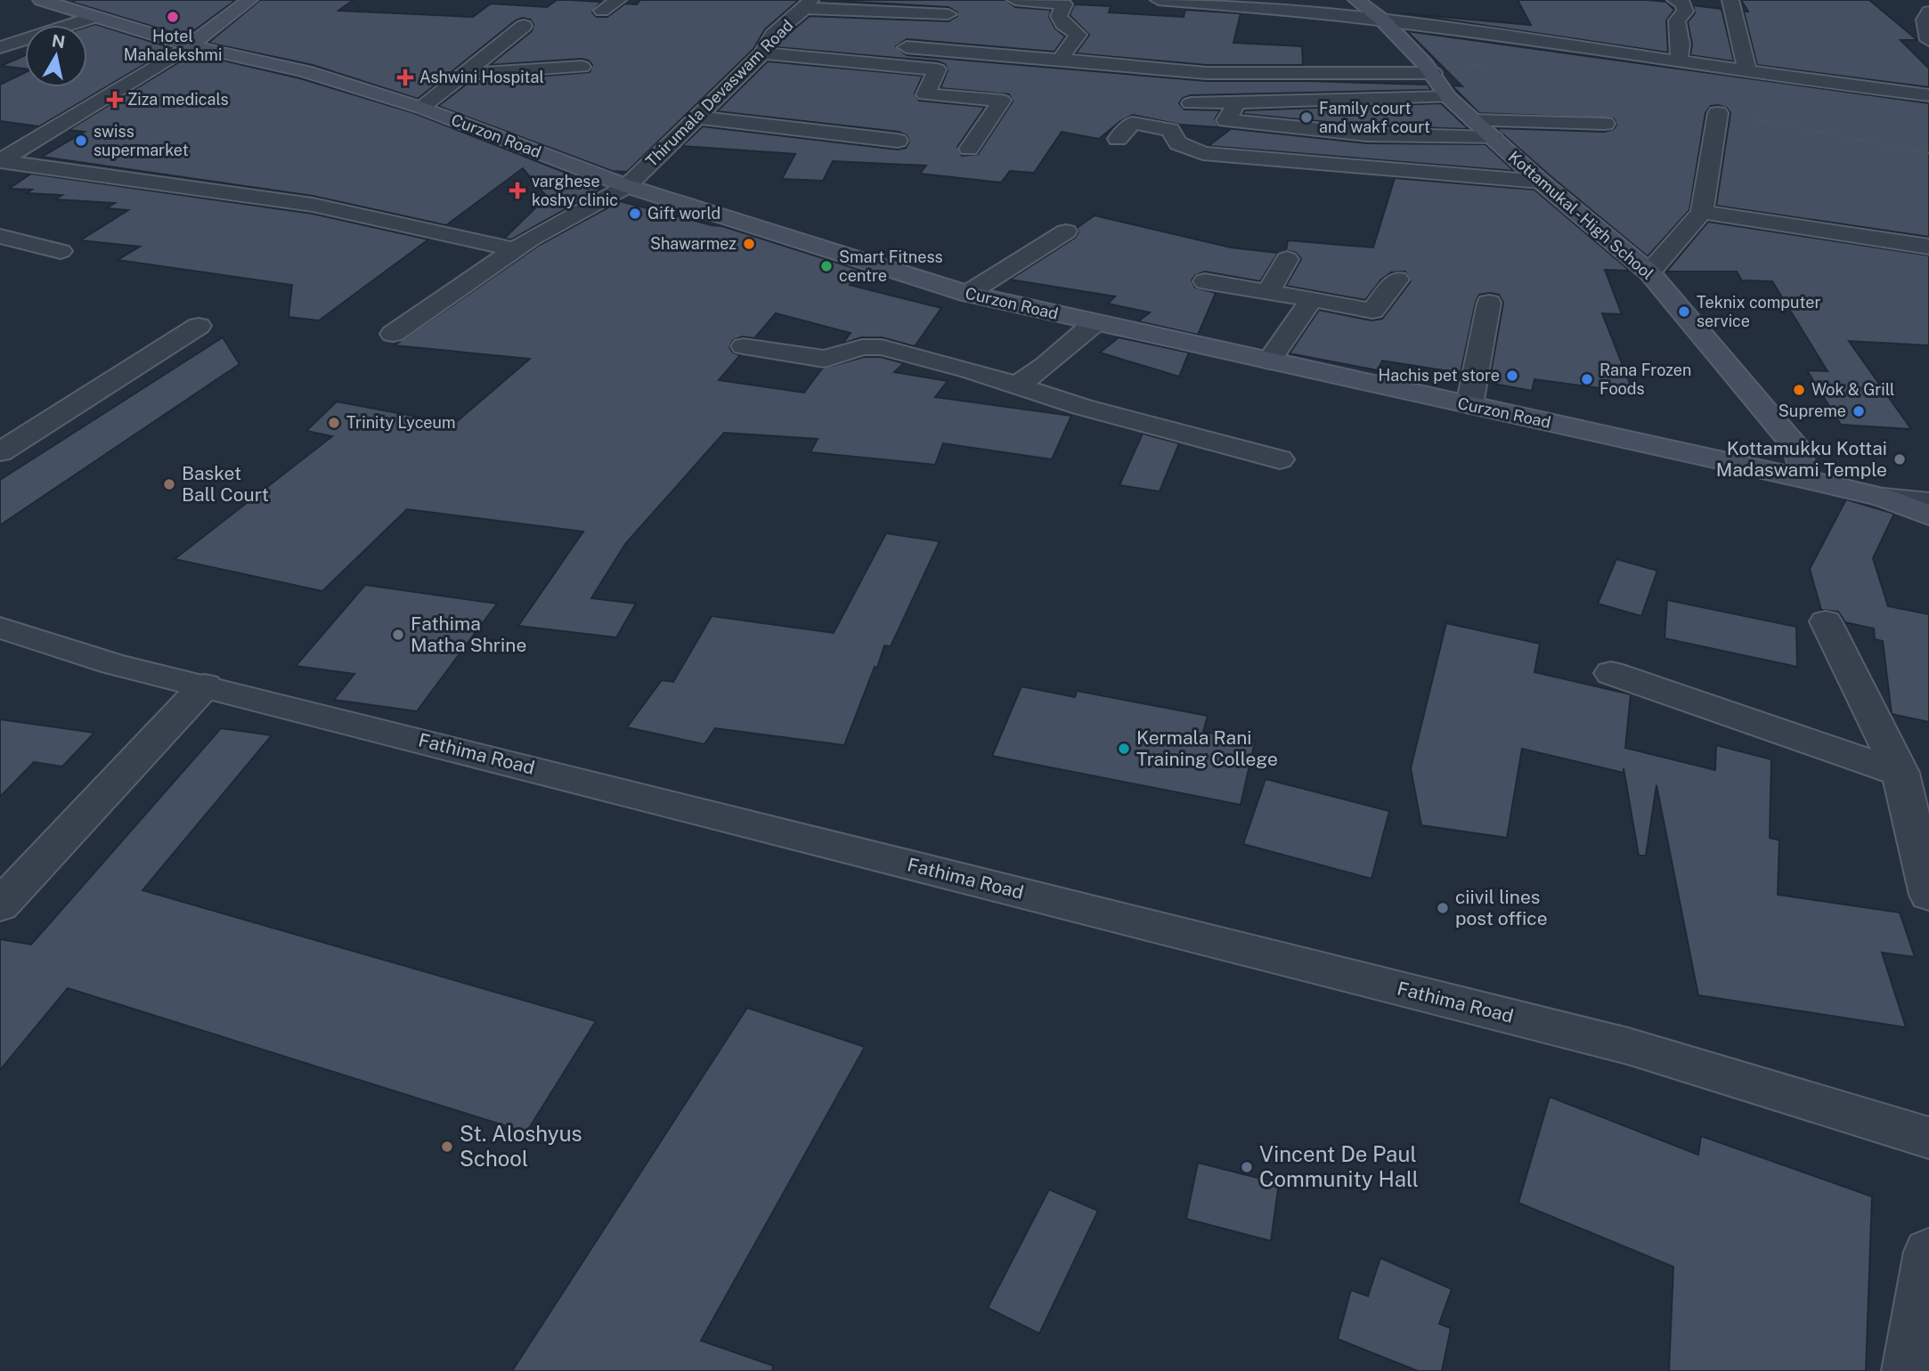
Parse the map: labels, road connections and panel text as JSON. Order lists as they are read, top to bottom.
{
  "streets": {
    "main road": ["Curzon Road", "Kottamukal - High School"],
    "street": ["Thirumala Devaswam Road", "Fathima Road"]
  },
  "crossings": [
    ["Thirumala Devaswam Road", "Curzon Road"],
    ["Curzon Road", "Kottamukal - High School"]
  ],
  "places": {
    "other": [
      "Hotel Mahalekshmi",
      "Family court and wakf court",
      "swiss supermarket",
      "Gift world",
      "Shawarmez",
      "Smart Fitness centre",
      "Teknix computer service",
      "Hachis pet store",
      "Rana Frozen Foods",
      "Wok & Grill",
      "Supreme",
      "Trinity Lyceum",
      "Kottamukku Kottai Madaswami Temple",
      "Basket Ball Court",
      "Fathima Matha Shrine",
      "Kermala Rani Training College",
      "ciivil lines post office",
      "St. Aloshyus School",
      "Vincent De Paul Community Hall"
    ],
    "health": ["Ashwini Hospital", "Ziza medicals", "varghese koshy clinic"]
  },
  "north": "top"
}
